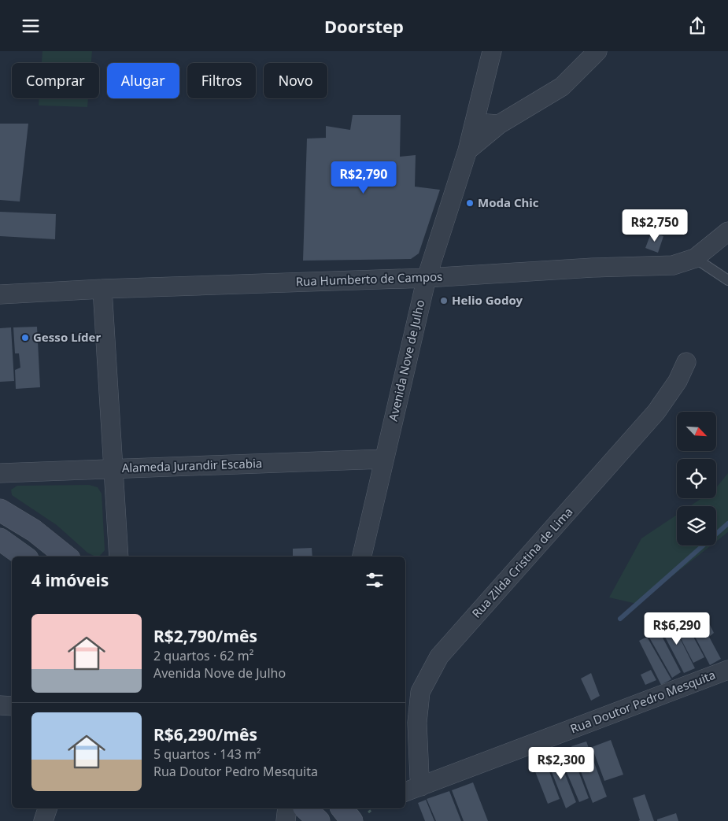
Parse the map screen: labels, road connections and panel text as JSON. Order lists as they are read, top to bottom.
{
  "streets": {
    "street": [
      "Rua Humberto de Campos",
      "Avenida Nove de Julho",
      "Alameda Jurandir Escabia",
      "Rua Zilda Cristina de Lima",
      "Rua Doutor Pedro Mesquita"
    ]
  },
  "crossings": [
    ["Rua Humberto de Campos", "Avenida Nove de Julho"],
    ["Avenida Nove de Julho", "Alameda Jurandir Escabia"],
    ["Rua Zilda Cristina de Lima", "Rua Doutor Pedro Mesquita"]
  ],
  "places": ["Moda Chic", "Helio Godoy", "Gesso Líder"],
  "north": "bottom right",
  "page": {
    "header": "Doorstep",
    "chip": [
      "Comprar",
      "Alugar",
      "Filtros",
      "Novo"
    ],
    "price": [
      "R$2,790",
      "R$2,750",
      "R$6,290",
      "R$2,300"
    ],
    "heading": "4 imóveis",
    "list": [
      {
        "name": "R$2,790/mês",
        "note": "2 quartos · 62 m² · Avenida Nove de Julho"
      },
      {
        "name": "R$6,290/mês",
        "note": "5 quartos · 143 m² · Rua Doutor Pedro Mesquita"
      }
    ]
  }
}
